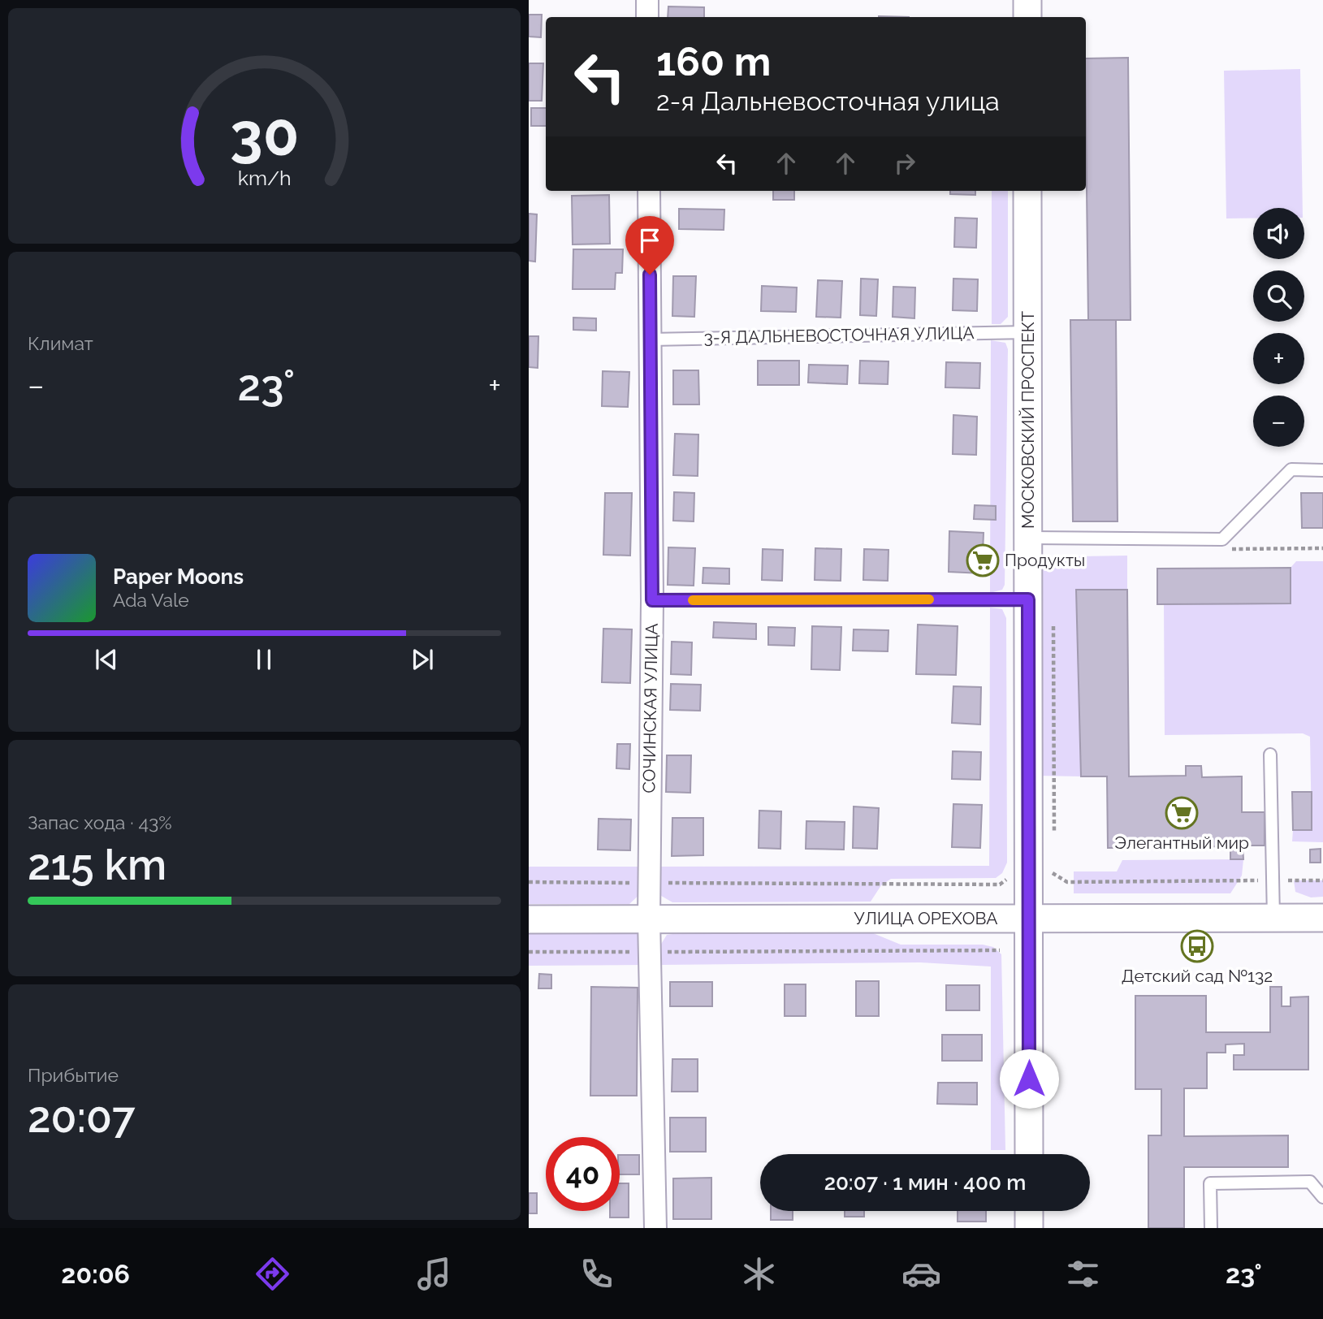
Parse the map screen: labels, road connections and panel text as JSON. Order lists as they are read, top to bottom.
{
  "streets": {
    "street": ["МОСКОВСКИЙ ПРОСПЕКТ", "СОЧИНСКАЯ УЛИЦА", "УЛИЦА ОРЕХОВА"],
    "lane": ["3-Я ДАЛЬНЕВОСТОЧНАЯ УЛИЦА"]
  },
  "crossings": [
    ["3-Я ДАЛЬНЕВОСТОЧНАЯ УЛИЦА", "МОСКОВСКИЙ ПРОСПЕКТ"],
    ["3-Я ДАЛЬНЕВОСТОЧНАЯ УЛИЦА", "СОЧИНСКАЯ УЛИЦА"],
    ["МОСКОВСКИЙ ПРОСПЕКТ", "УЛИЦА ОРЕХОВА"],
    ["СОЧИНСКАЯ УЛИЦА", "УЛИЦА ОРЕХОВА"]
  ],
  "places": {
    "supermarket": ["Продукты", "Элегантный мир"],
    "bus stop": ["Детский сад №132"]
  },
  "page": {
    "turn": ["160 m", "2-я Дальневосточная улица"],
    "map_buttons": ["+", "−"],
    "tile": [
      "Климат",
      ["Запас хода · 43%", "215 km"],
      ["Прибытие", "20:07"]
    ],
    "heat": ["−", "23°", "+"],
    "song": ["Paper Moons", "Ada Vale"],
    "limit": "40",
    "trip": "20:07 · 1 мин · 400 m",
    "tabs": ["20:06", "23°"],
    "gauge": ["30", "km/h"]
  }
}
